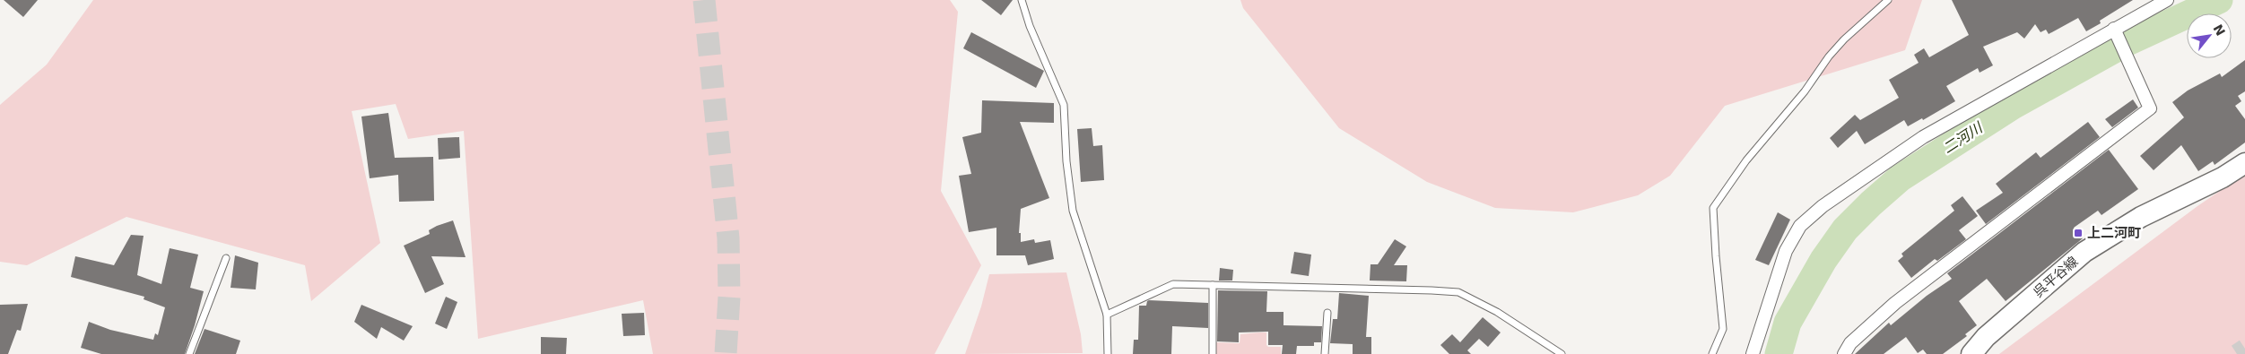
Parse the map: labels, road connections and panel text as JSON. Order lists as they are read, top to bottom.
{
  "streets": {
    "main road": ["呉平谷線"]
  },
  "water": ["二河川"],
  "places": {
    "transit": ["上二河町"]
  },
  "north": "top right"
}
